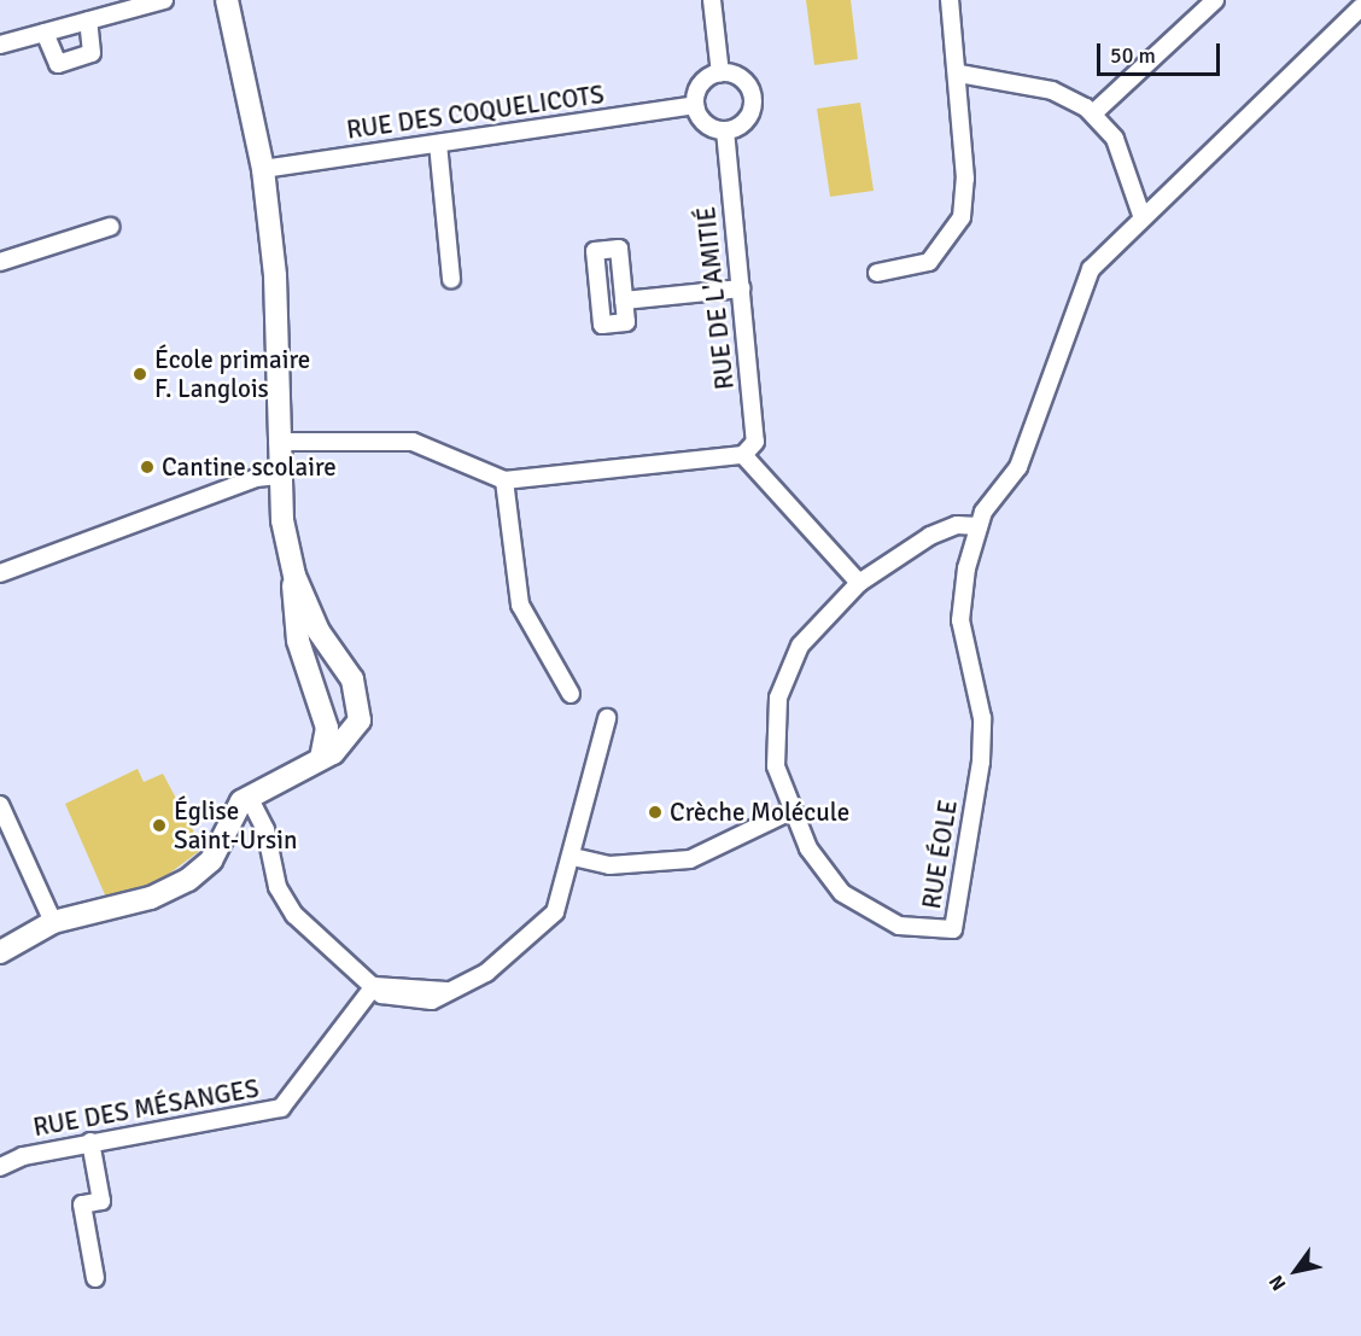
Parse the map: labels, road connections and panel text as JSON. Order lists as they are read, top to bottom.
{
  "streets": {
    "street": [
      "RUE DES COQUELICOTS",
      "RUE DE L'AMITIÉ",
      "RUE ÉOLE",
      "RUE DES MÉSANGES"
    ]
  },
  "crossings": [
    ["RUE DES COQUELICOTS", "RUE DE L'AMITIÉ"]
  ],
  "places": [
    "École primaire F. Langlois",
    "Cantine scolaire",
    "Crèche Molécule",
    "Église Saint-Ursin"
  ],
  "scale_bar": "50 m",
  "north": "bottom left"
}
